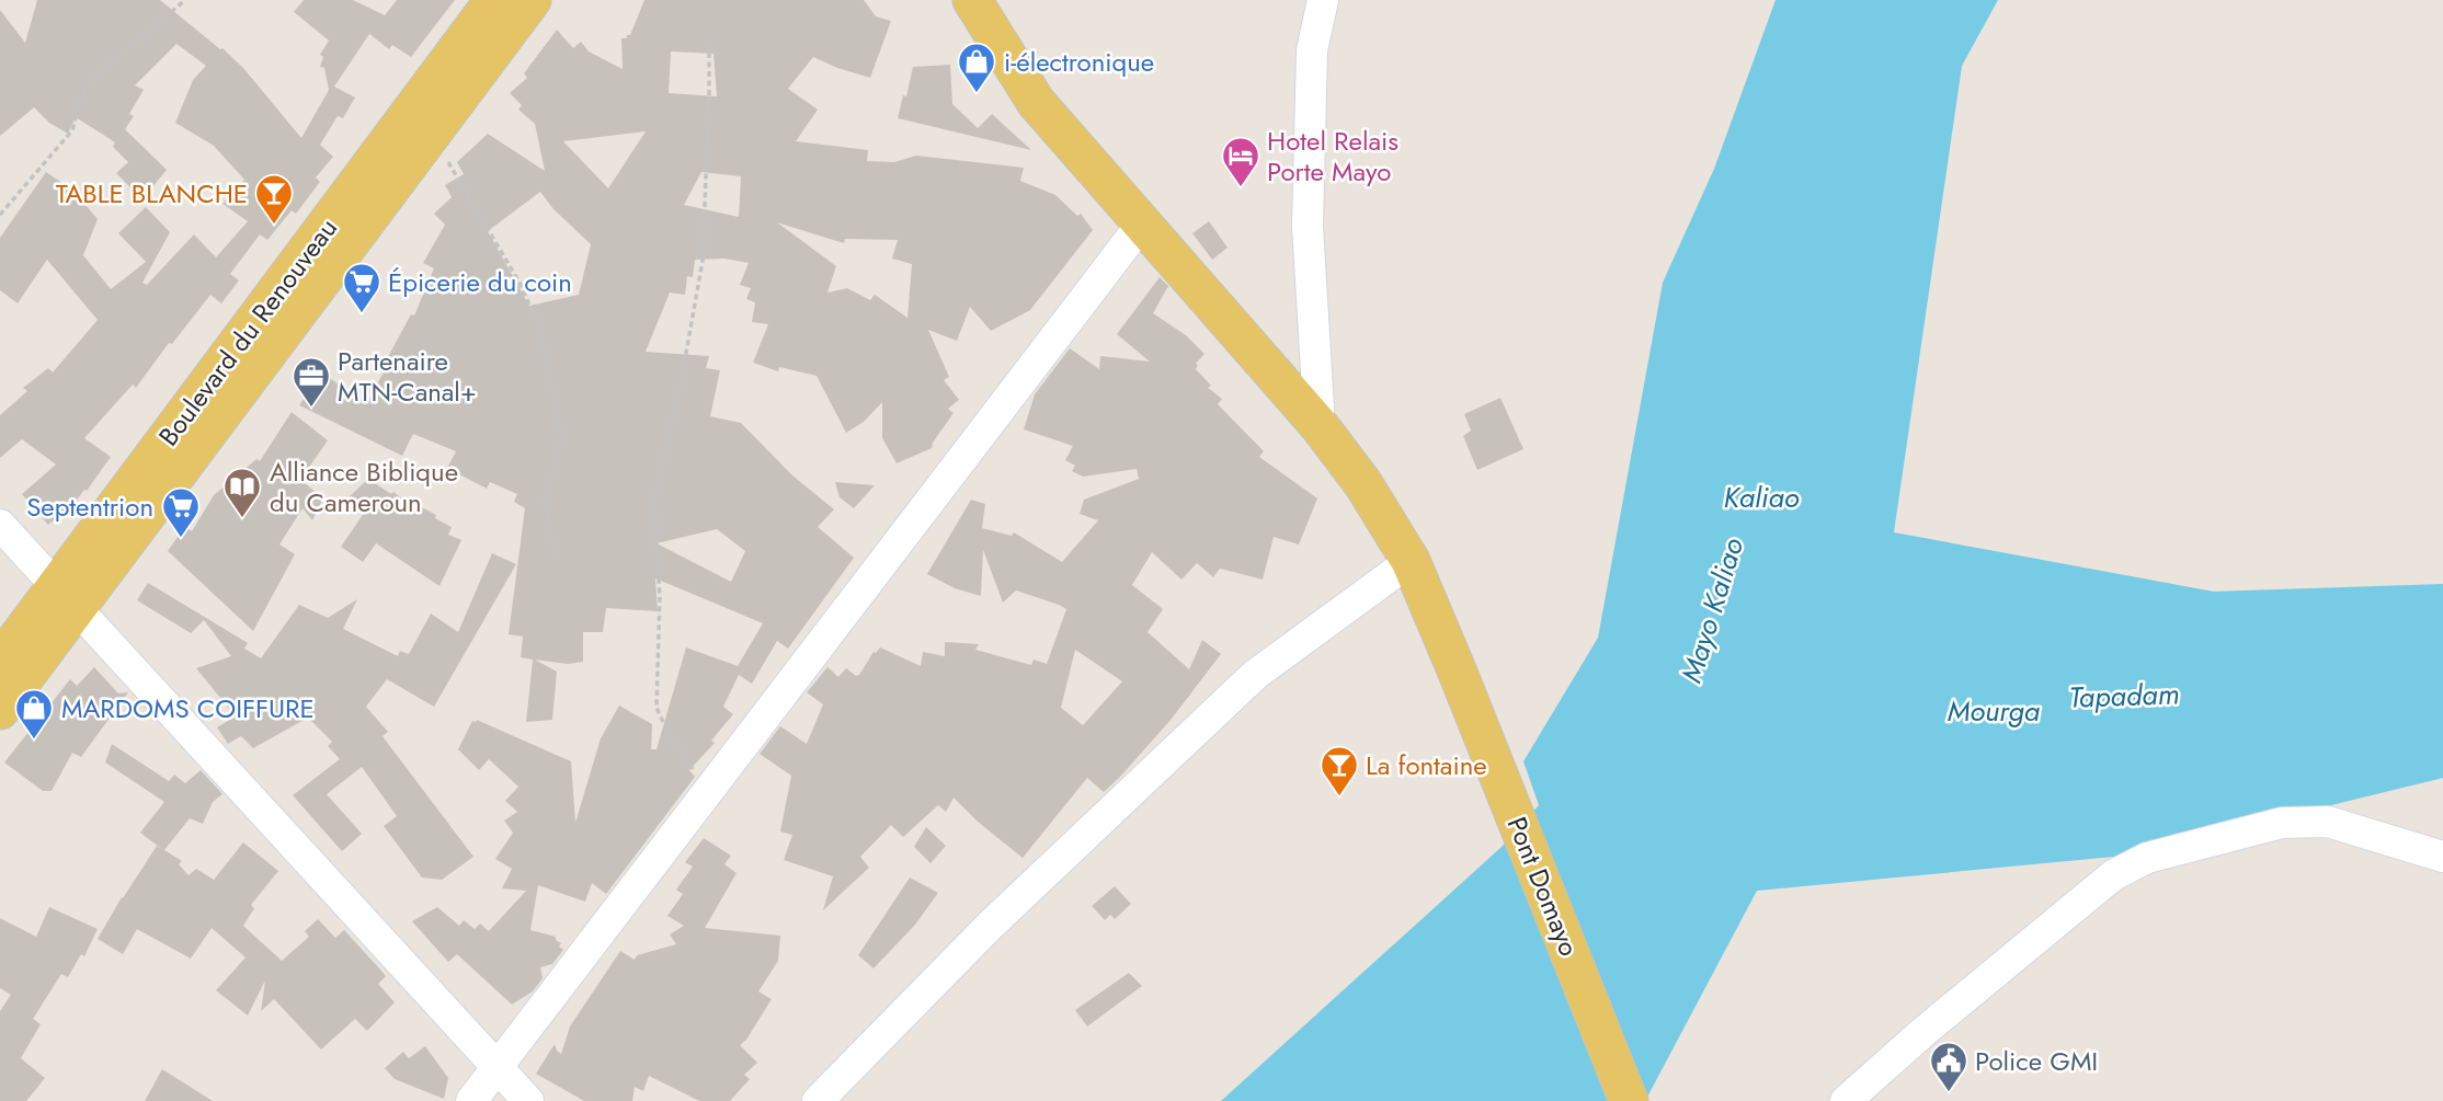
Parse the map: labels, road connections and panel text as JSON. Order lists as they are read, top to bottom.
{
  "streets": {
    "main road": ["Boulevard du Renouveau", "Pont Domayo"]
  },
  "water": [
    "Kaliao",
    "Mayo Kaliao",
    "Tapadam",
    "Mourga"
  ],
  "places": {
    "shop": ["i-électronique", "MARDOMS COIFFURE"],
    "hotel": ["Hotel Relais Porte Mayo"],
    "bar": ["TABLE BLANCHE", "La fontaine"],
    "supermarket": ["Épicerie du coin", "Septentrion"],
    "office": ["Partenaire MTN-Canal+"],
    "library": ["Alliance Biblique du Cameroun"],
    "public building": ["Police GMI"]
  }
}
